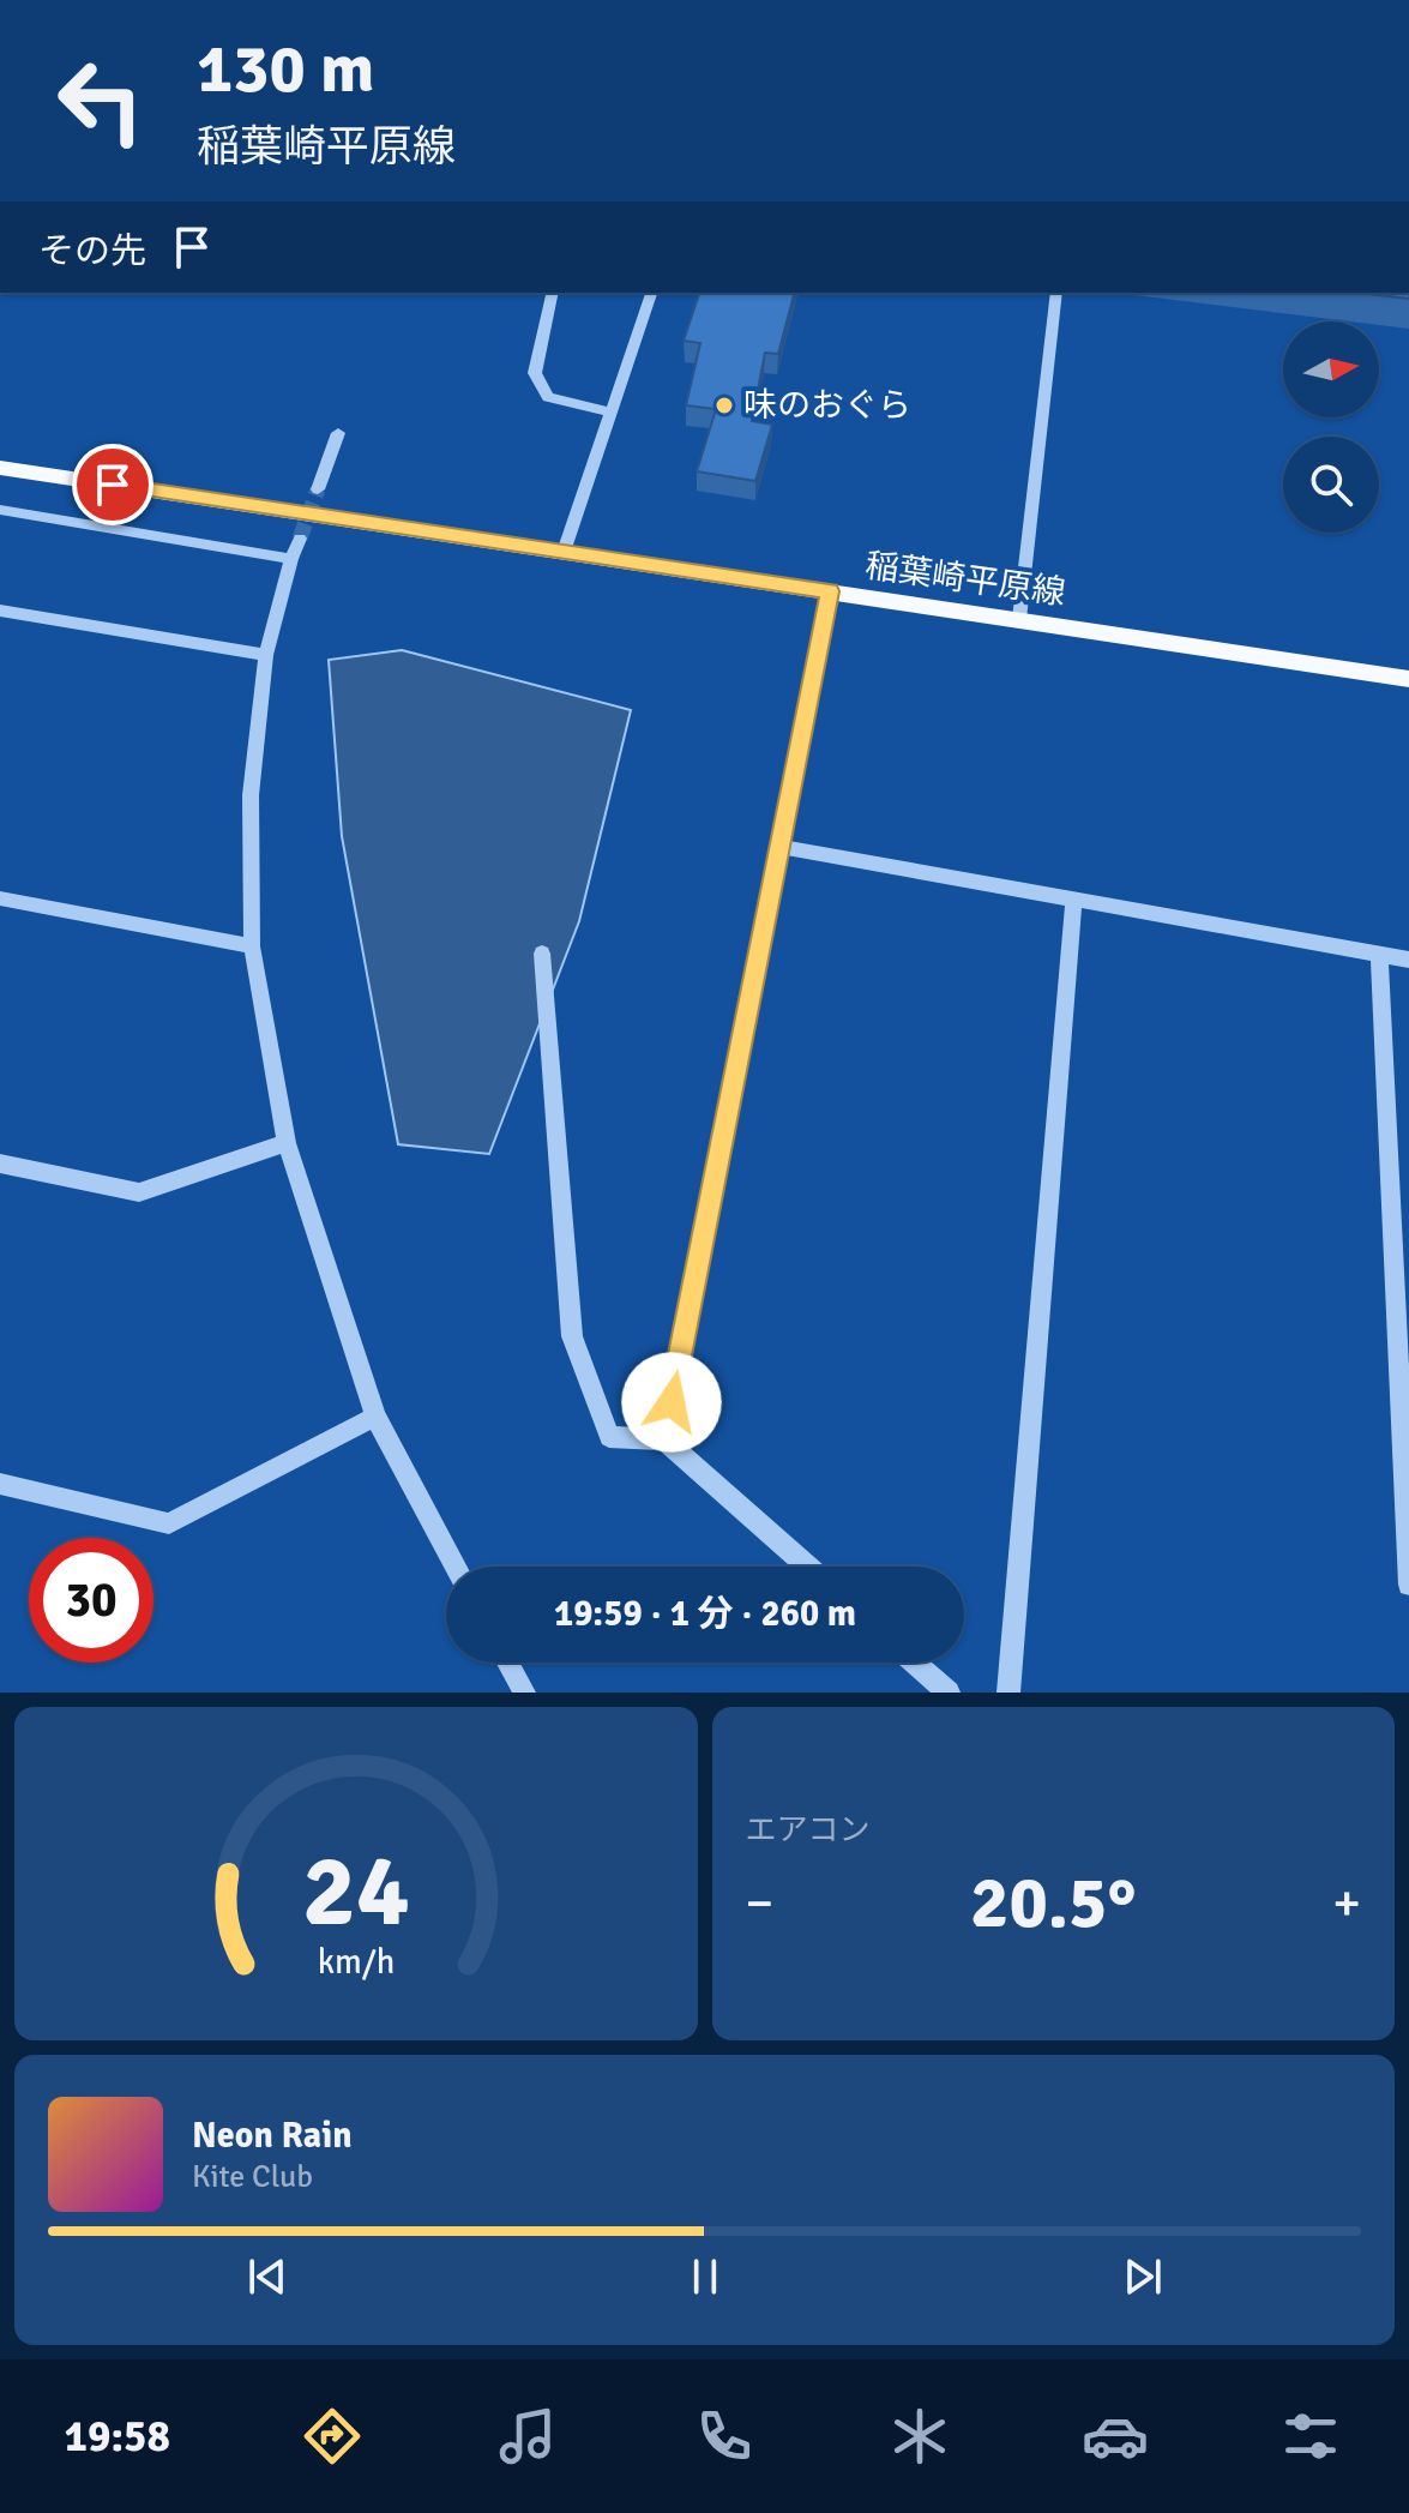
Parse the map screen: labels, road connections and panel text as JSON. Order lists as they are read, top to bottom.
{
  "streets": {
    "main road": ["稲葉崎平原線"]
  },
  "places": ["味のおぐら"],
  "north": "right",
  "page": {
    "turn": ["130 m", "稲葉崎平原線"],
    "then": "その先",
    "limit": "30",
    "trip": "19:59 · 1 分 · 260 m",
    "tile": "エアコン",
    "heat": ["−", "20.5°", "+"],
    "song": ["Neon Rain", "Kite Club"],
    "tabs": "19:58",
    "gauge": ["24", "km/h"]
  }
}
